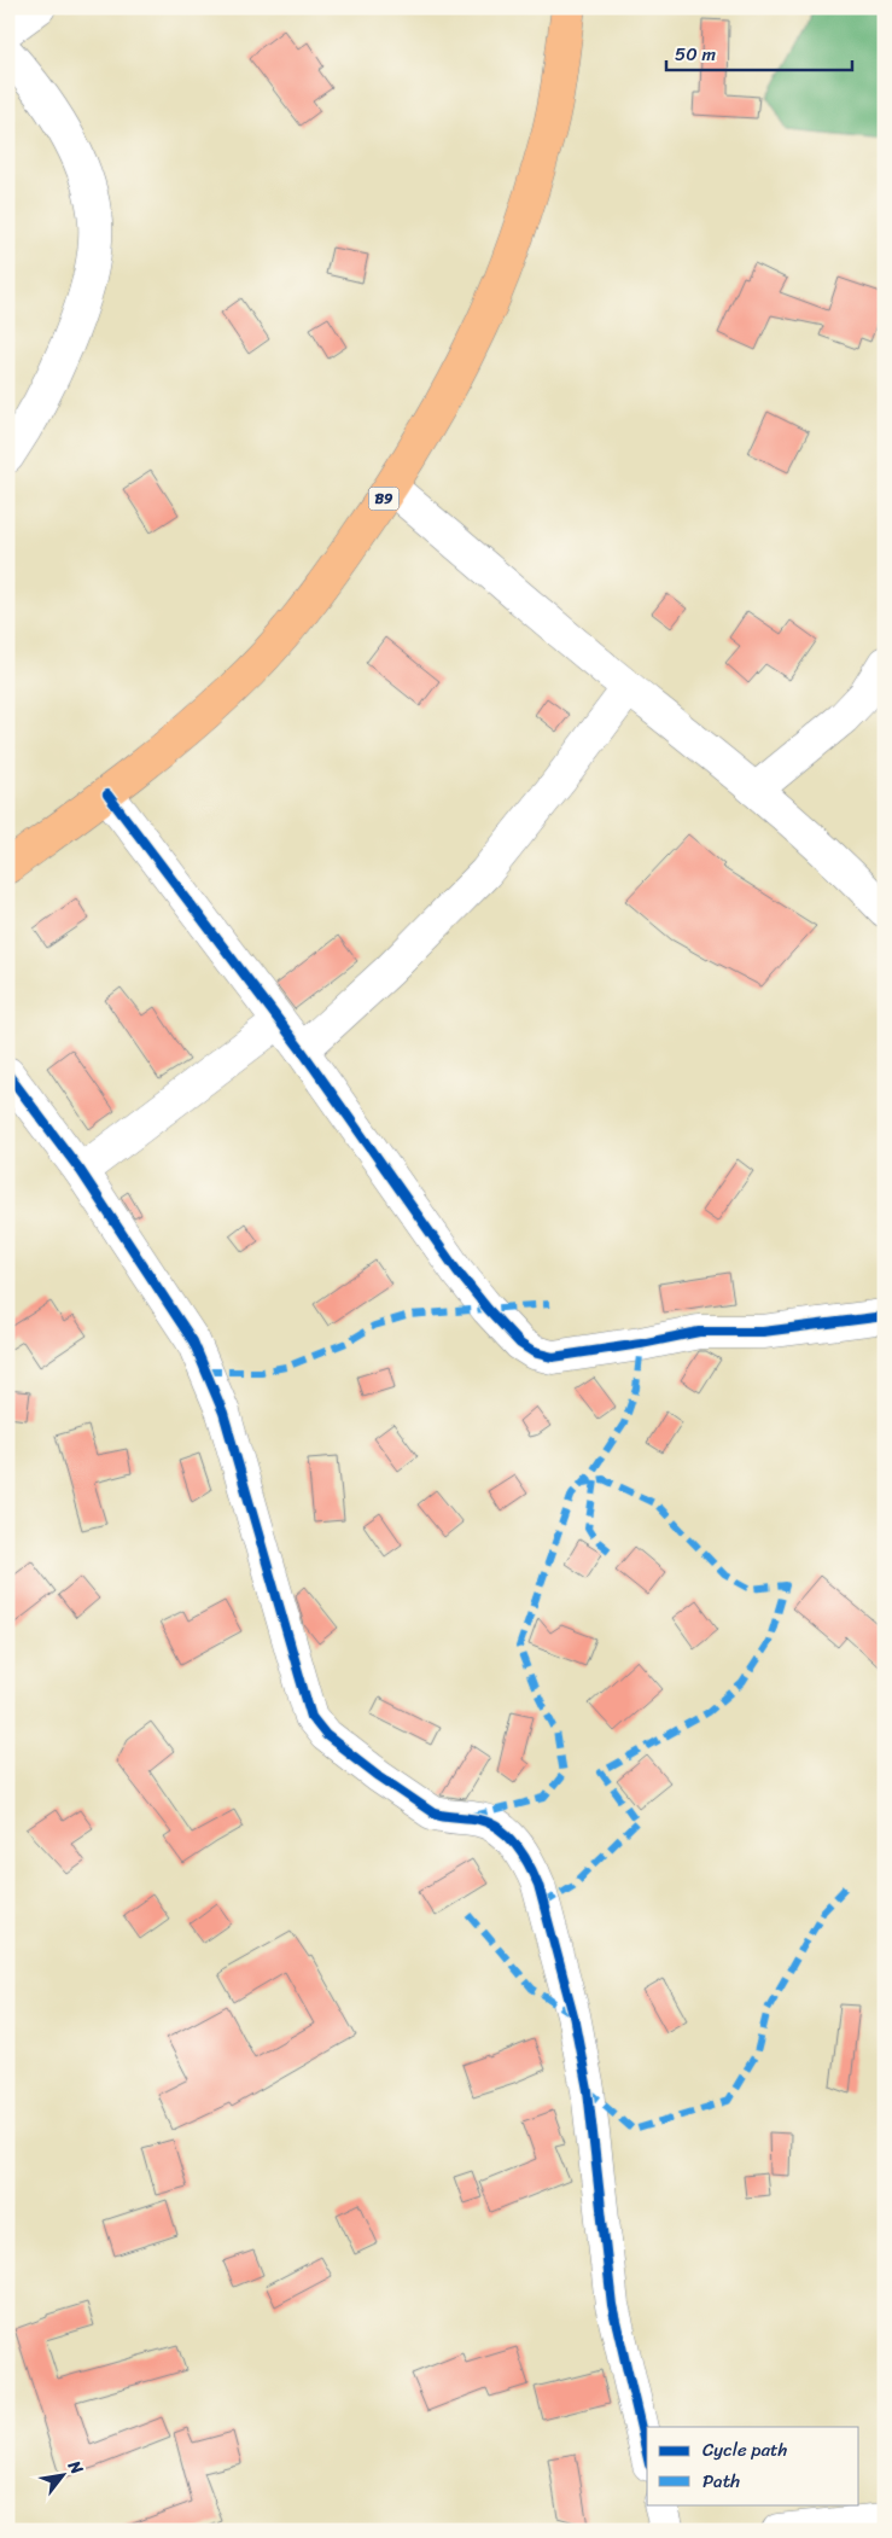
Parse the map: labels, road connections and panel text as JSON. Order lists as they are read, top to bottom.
{
  "streets": {
    "highway": ["B9"]
  },
  "legend": ["Cycle path", "Path"],
  "scale_bar": "50 m",
  "north": "top right"
}
